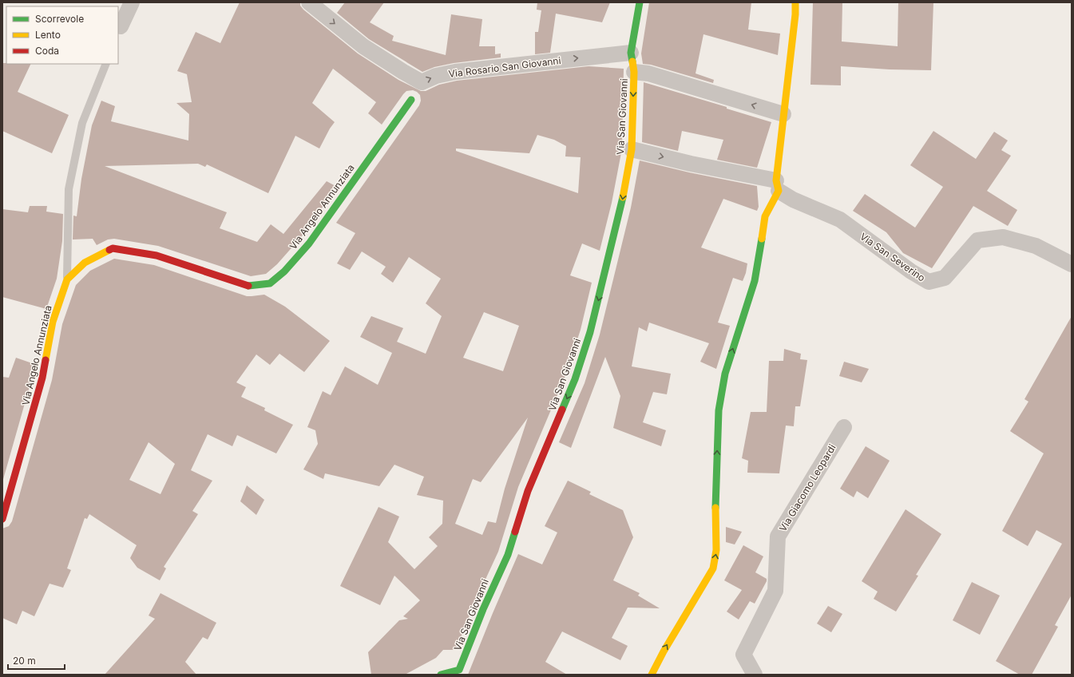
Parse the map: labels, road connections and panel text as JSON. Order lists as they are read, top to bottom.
{
  "streets": {
    "street": [
      "Via Rosario San Giovanni",
      "Via San Giovanni",
      "Via Angelo Annunziata",
      "Via San Severino",
      "Via Giacomo Leopardi"
    ]
  },
  "crossings": [
    ["Via Rosario San Giovanni", "Via San Giovanni"]
  ],
  "one_way": ["Via Rosario San Giovanni", "Via San Giovanni"],
  "legend": ["Scorrevole", "Lento", "Coda"],
  "scale_bar": "20 m"
}
